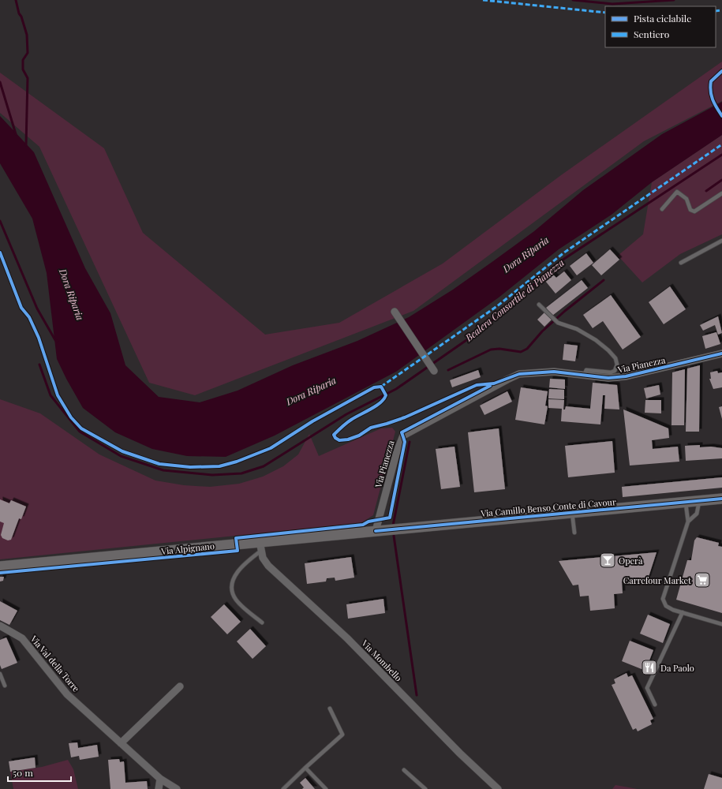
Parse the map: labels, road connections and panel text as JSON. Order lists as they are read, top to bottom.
{
  "streets": {
    "street": [
      "Via Pianezza",
      "Via Camillo Benso Conte di Cavour",
      "Via Alpignano",
      "Via Mombello",
      "Via Val della Torre"
    ]
  },
  "crossings": [
    ["Via Pianezza", "Via Camillo Benso Conte di Cavour"],
    ["Via Pianezza", "Via Alpignano"],
    ["Via Camillo Benso Conte di Cavour", "Via Alpignano"],
    ["Via Alpignano", "Via Mombello"]
  ],
  "water": ["Dora Riparia", "Bealera Consortile di Pianezza"],
  "places": {
    "bar": ["Operà"],
    "supermarket": ["Carrefour Market"],
    "restaurant": ["Da Paolo"]
  },
  "legend": ["Pista ciclabile", "Sentiero"],
  "scale_bar": "50 m"
}
